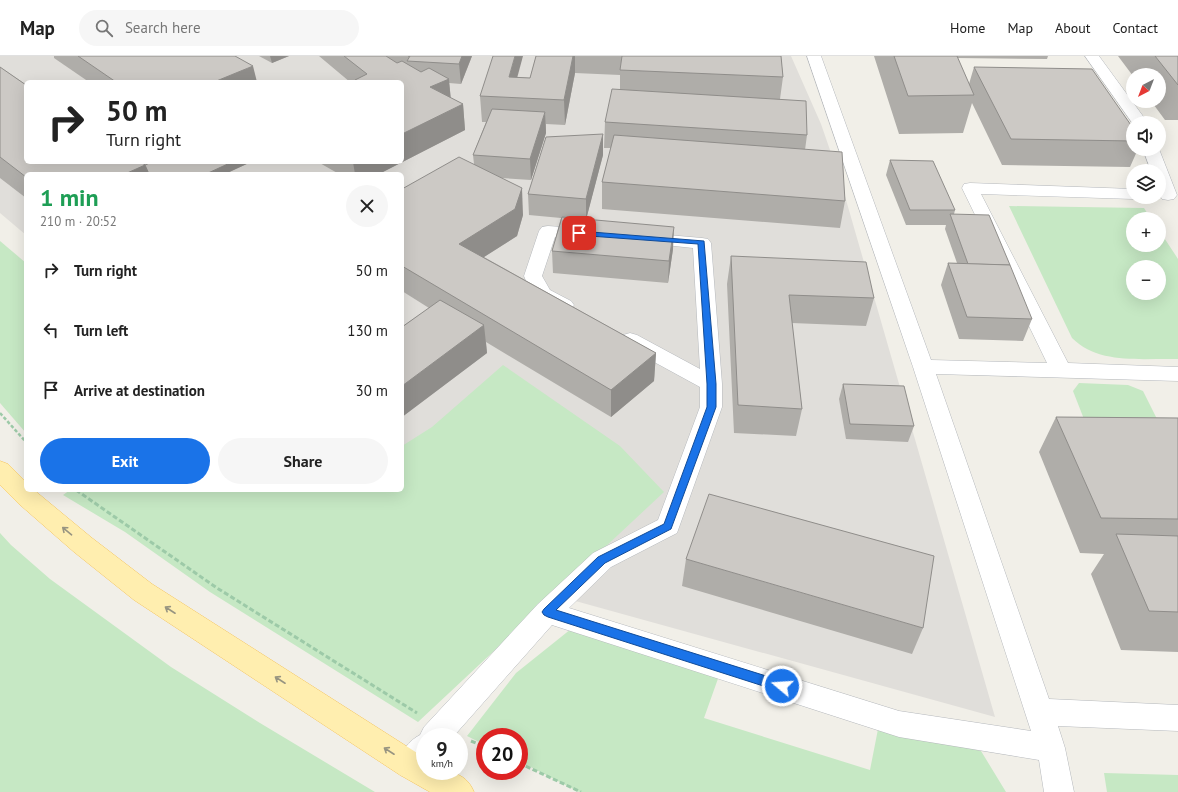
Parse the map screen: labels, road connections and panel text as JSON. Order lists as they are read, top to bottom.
{
  "north": "bottom left",
  "page": {
    "header": "Map",
    "search": "Search here",
    "nav": [
      "Home",
      "Map",
      "About",
      "Contact"
    ],
    "map_buttons": ["+", "−"],
    "turn": ["50 m", "Turn right"],
    "heading": ["1 min", "210 m · 20:52"],
    "list": [
      {
        "name": "Turn right",
        "value": "50 m"
      },
      {
        "name": "Turn left",
        "value": "130 m"
      },
      {
        "name": "Arrive at destination",
        "value": "30 m"
      }
    ],
    "buttons": ["Exit", "Share"],
    "speed": "9 km/h",
    "limit": "20"
  }
}
